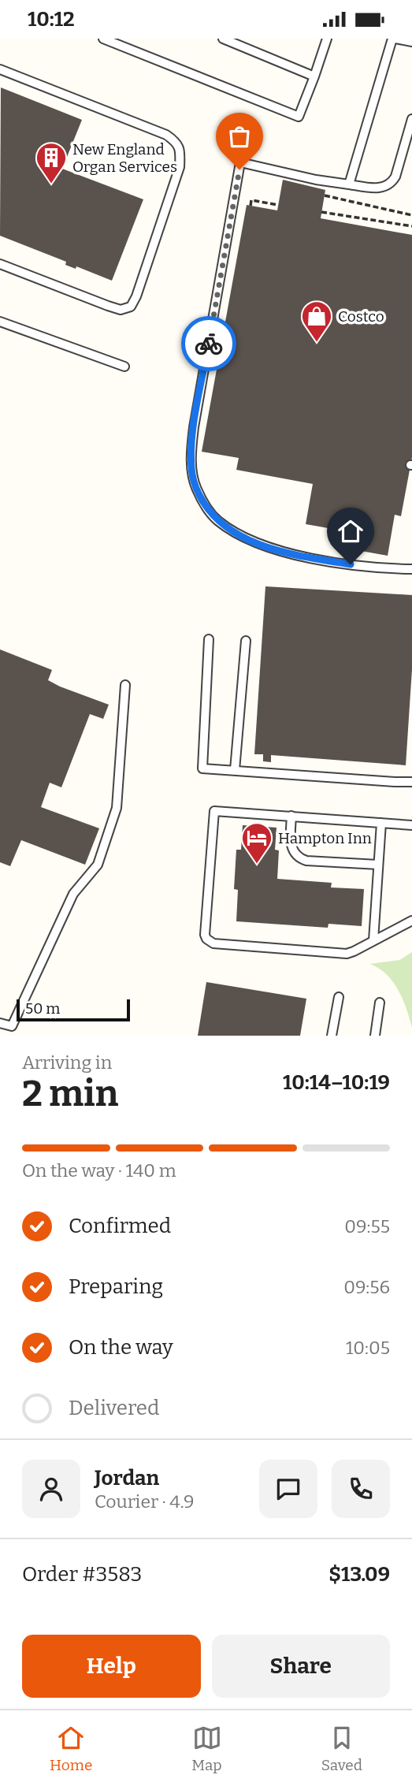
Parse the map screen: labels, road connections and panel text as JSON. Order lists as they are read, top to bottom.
{
  "places": {
    "building": ["New England Organ Services"],
    "shop": ["Costco"],
    "hotel": ["Hampton Inn"]
  },
  "scale_bar": "50 m",
  "page": {
    "status": "10:12",
    "scale": "50 m",
    "heading": ["2 min", "Arriving in", "10:14–10:19"],
    "panel": [
      "Jordan",
      "Courier · 4.9",
      "Order #3583",
      "$13.09"
    ],
    "bar": "On the way · 140 m",
    "list": [
      ["Confirmed", "09:55"],
      ["Preparing", "09:56"],
      ["On the way", "10:05"],
      "Delivered"
    ],
    "buttons": ["Help", "Share"],
    "tabs": ["Home", "Map", "Saved"]
  }
}
